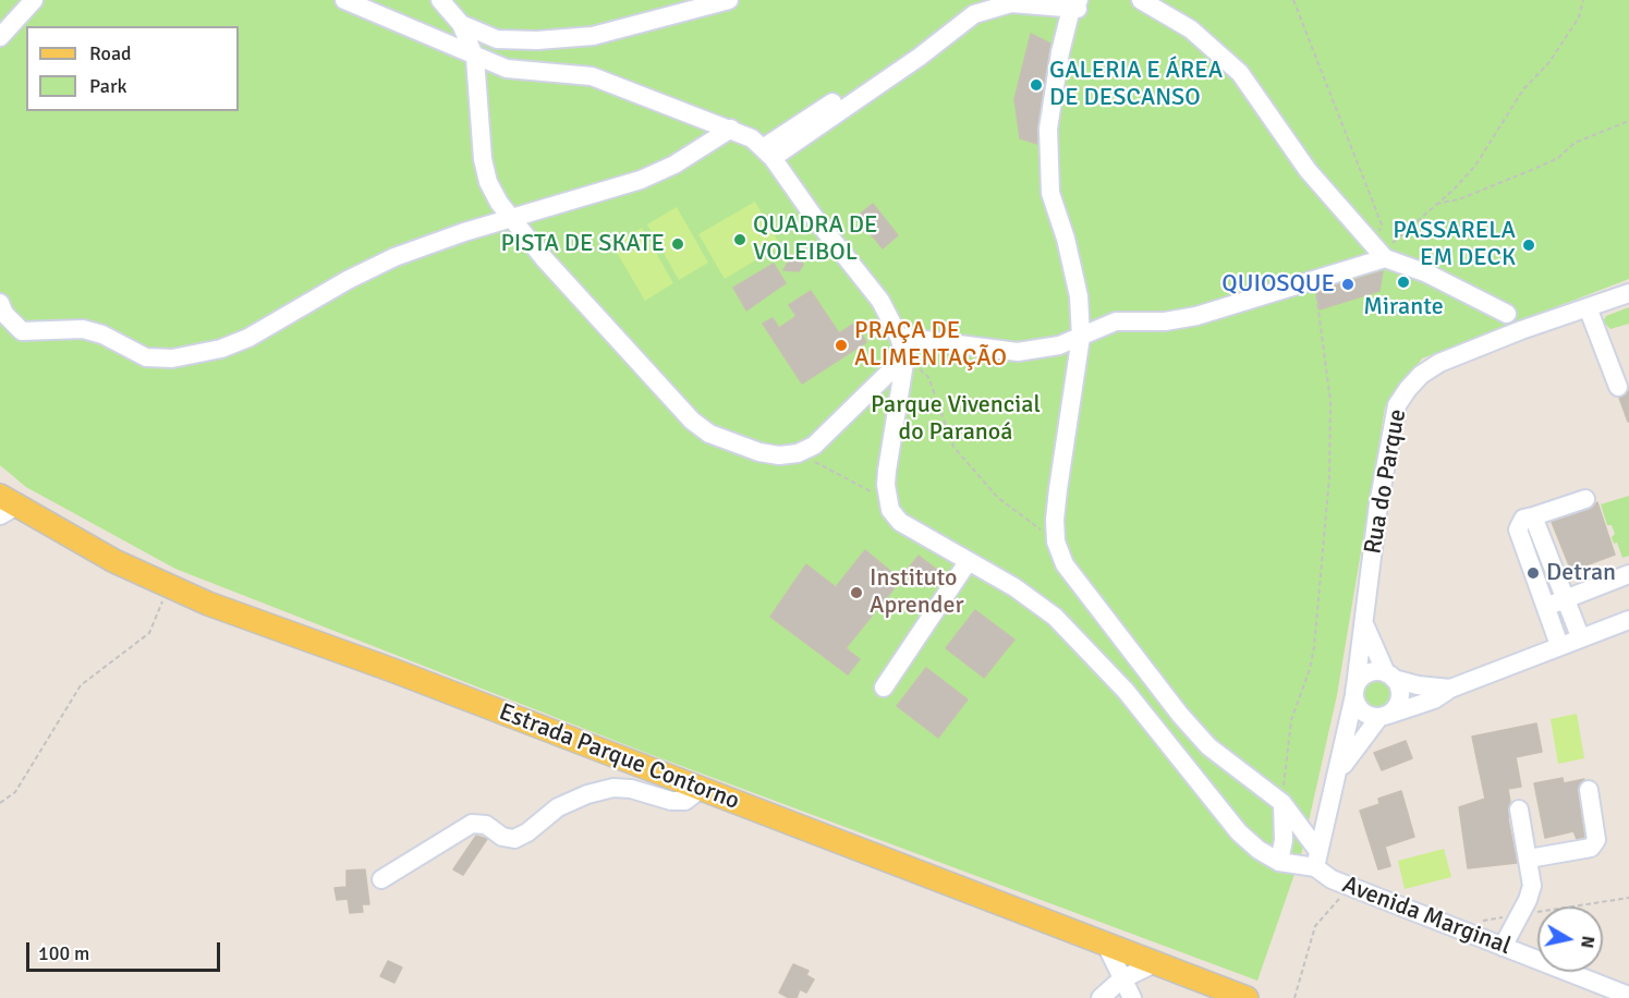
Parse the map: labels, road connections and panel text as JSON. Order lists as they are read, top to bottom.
{
  "streets": {
    "main road": ["Estrada Parque Contorno"],
    "street": ["Rua do Parque", "Avenida Marginal"]
  },
  "parks": ["Parque Vivencial do Paranoá"],
  "places": [
    "GALERIA E ÁREA DE DESCANSO",
    "QUADRA DE VOLEIBOL",
    "PISTA DE SKATE",
    "PASSARELA EM DECK",
    "Mirante",
    "QUIOSQUE",
    "PRAÇA DE ALIMENTAÇÃO",
    "Detran",
    "Instituto Aprender"
  ],
  "legend": ["Road", "Park"],
  "scale_bar": "100 m",
  "north": "right"
}
